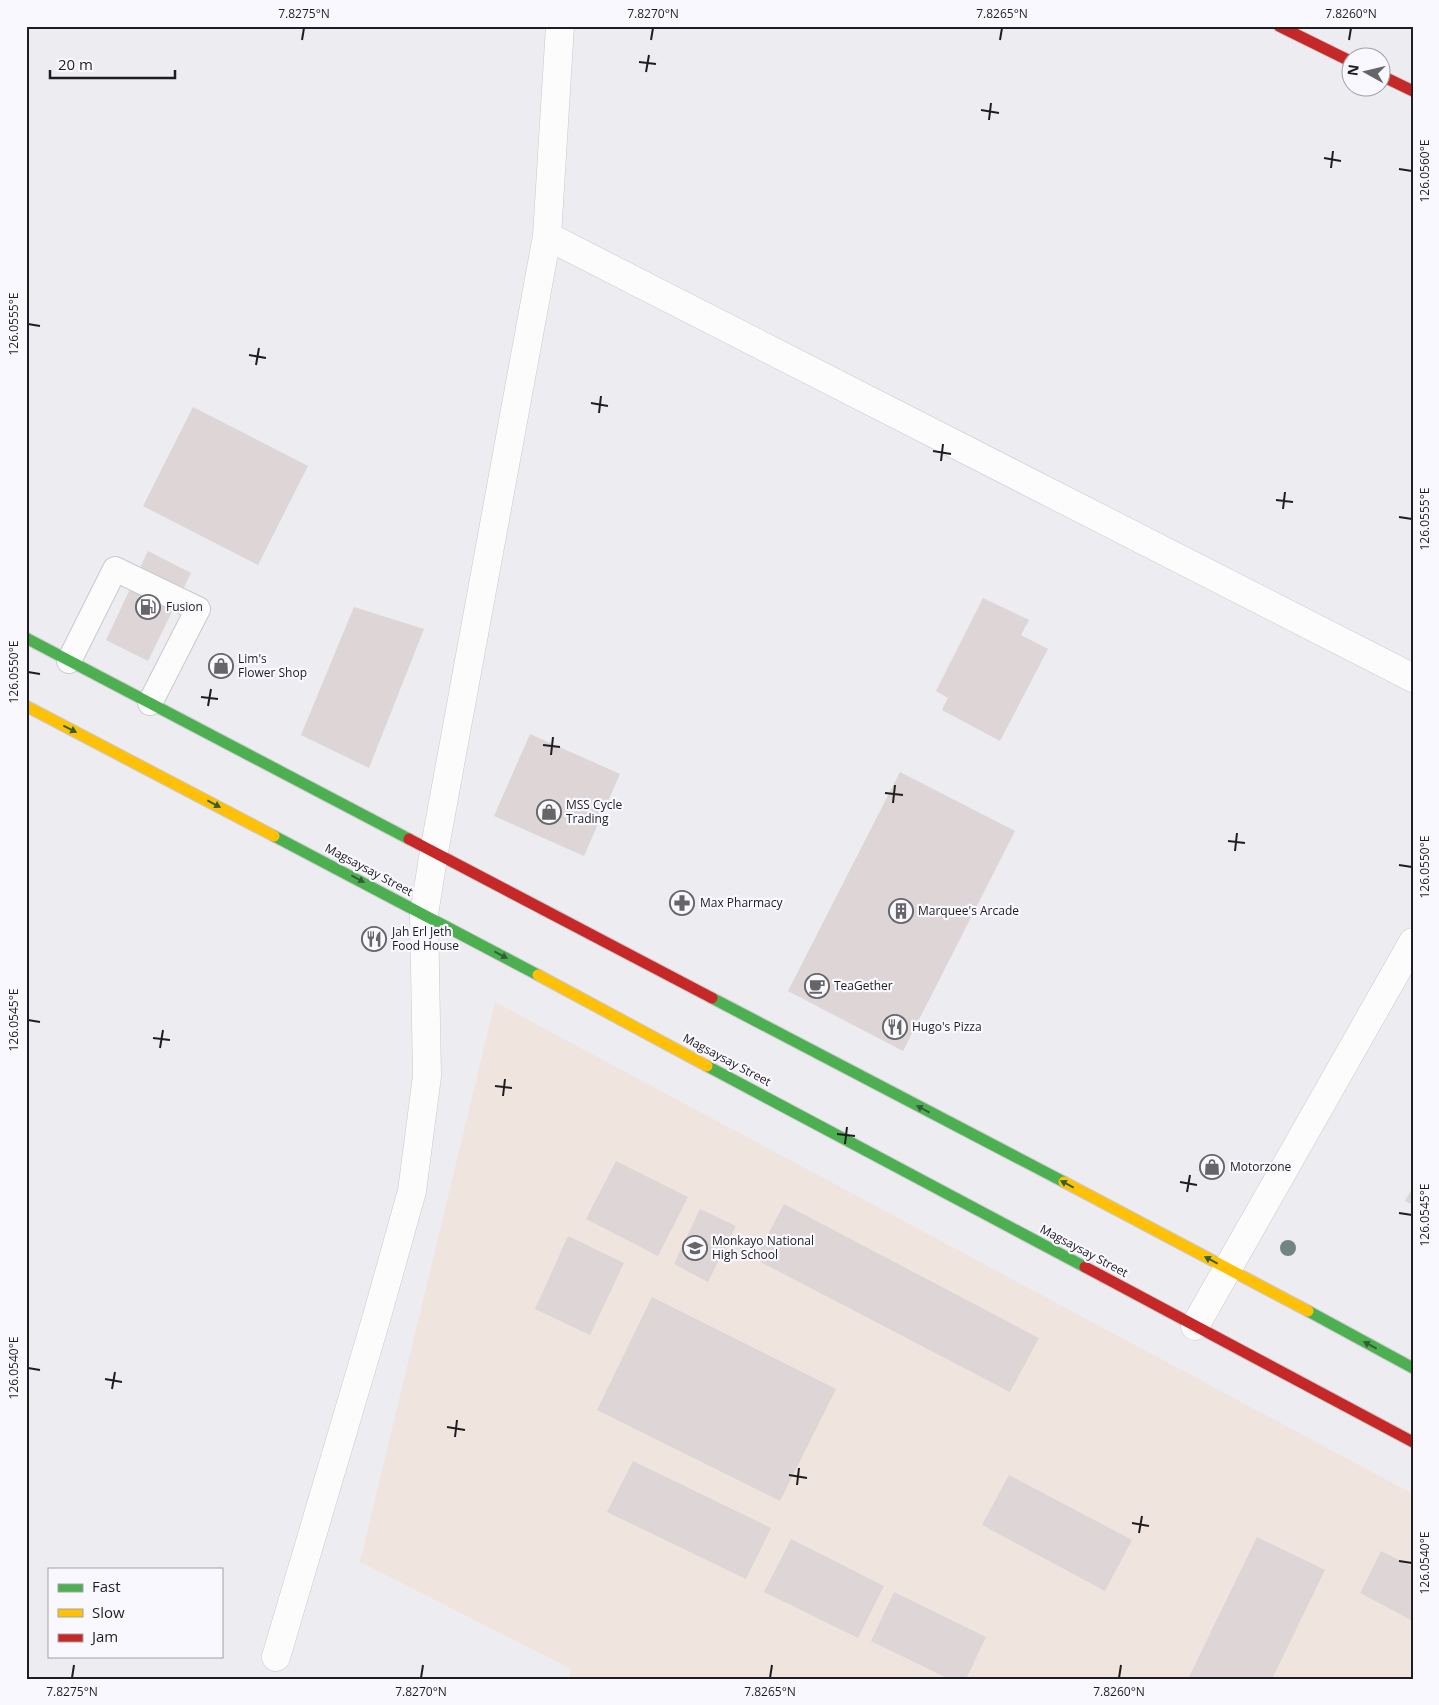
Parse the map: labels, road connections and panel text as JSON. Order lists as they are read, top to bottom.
{
  "streets": {
    "main road": ["Magsaysay Street"]
  },
  "places": {
    "fuel station": ["Fusion"],
    "shop": ["Lim's Flower Shop", "MSS Cycle Trading", "Motorzone"],
    "pharmacy": ["Max Pharmacy"],
    "building": ["Marquee's Arcade"],
    "restaurant": ["Jah Erl Jeth Food House", "Hugo's Pizza"],
    "cafe": ["TeaGether"],
    "school or university": ["Monkayo National High School"]
  },
  "legend": ["Fast", "Slow", "Jam"],
  "scale_bar": "20 m",
  "north": "left",
  "coordinates": [
    "7.8275°N",
    "7.8270°N",
    "7.8265°N",
    "7.8260°N",
    "126.0560°E",
    "126.0555°E",
    "126.0550°E",
    "126.0545°E",
    "126.0540°E"
  ]
}
